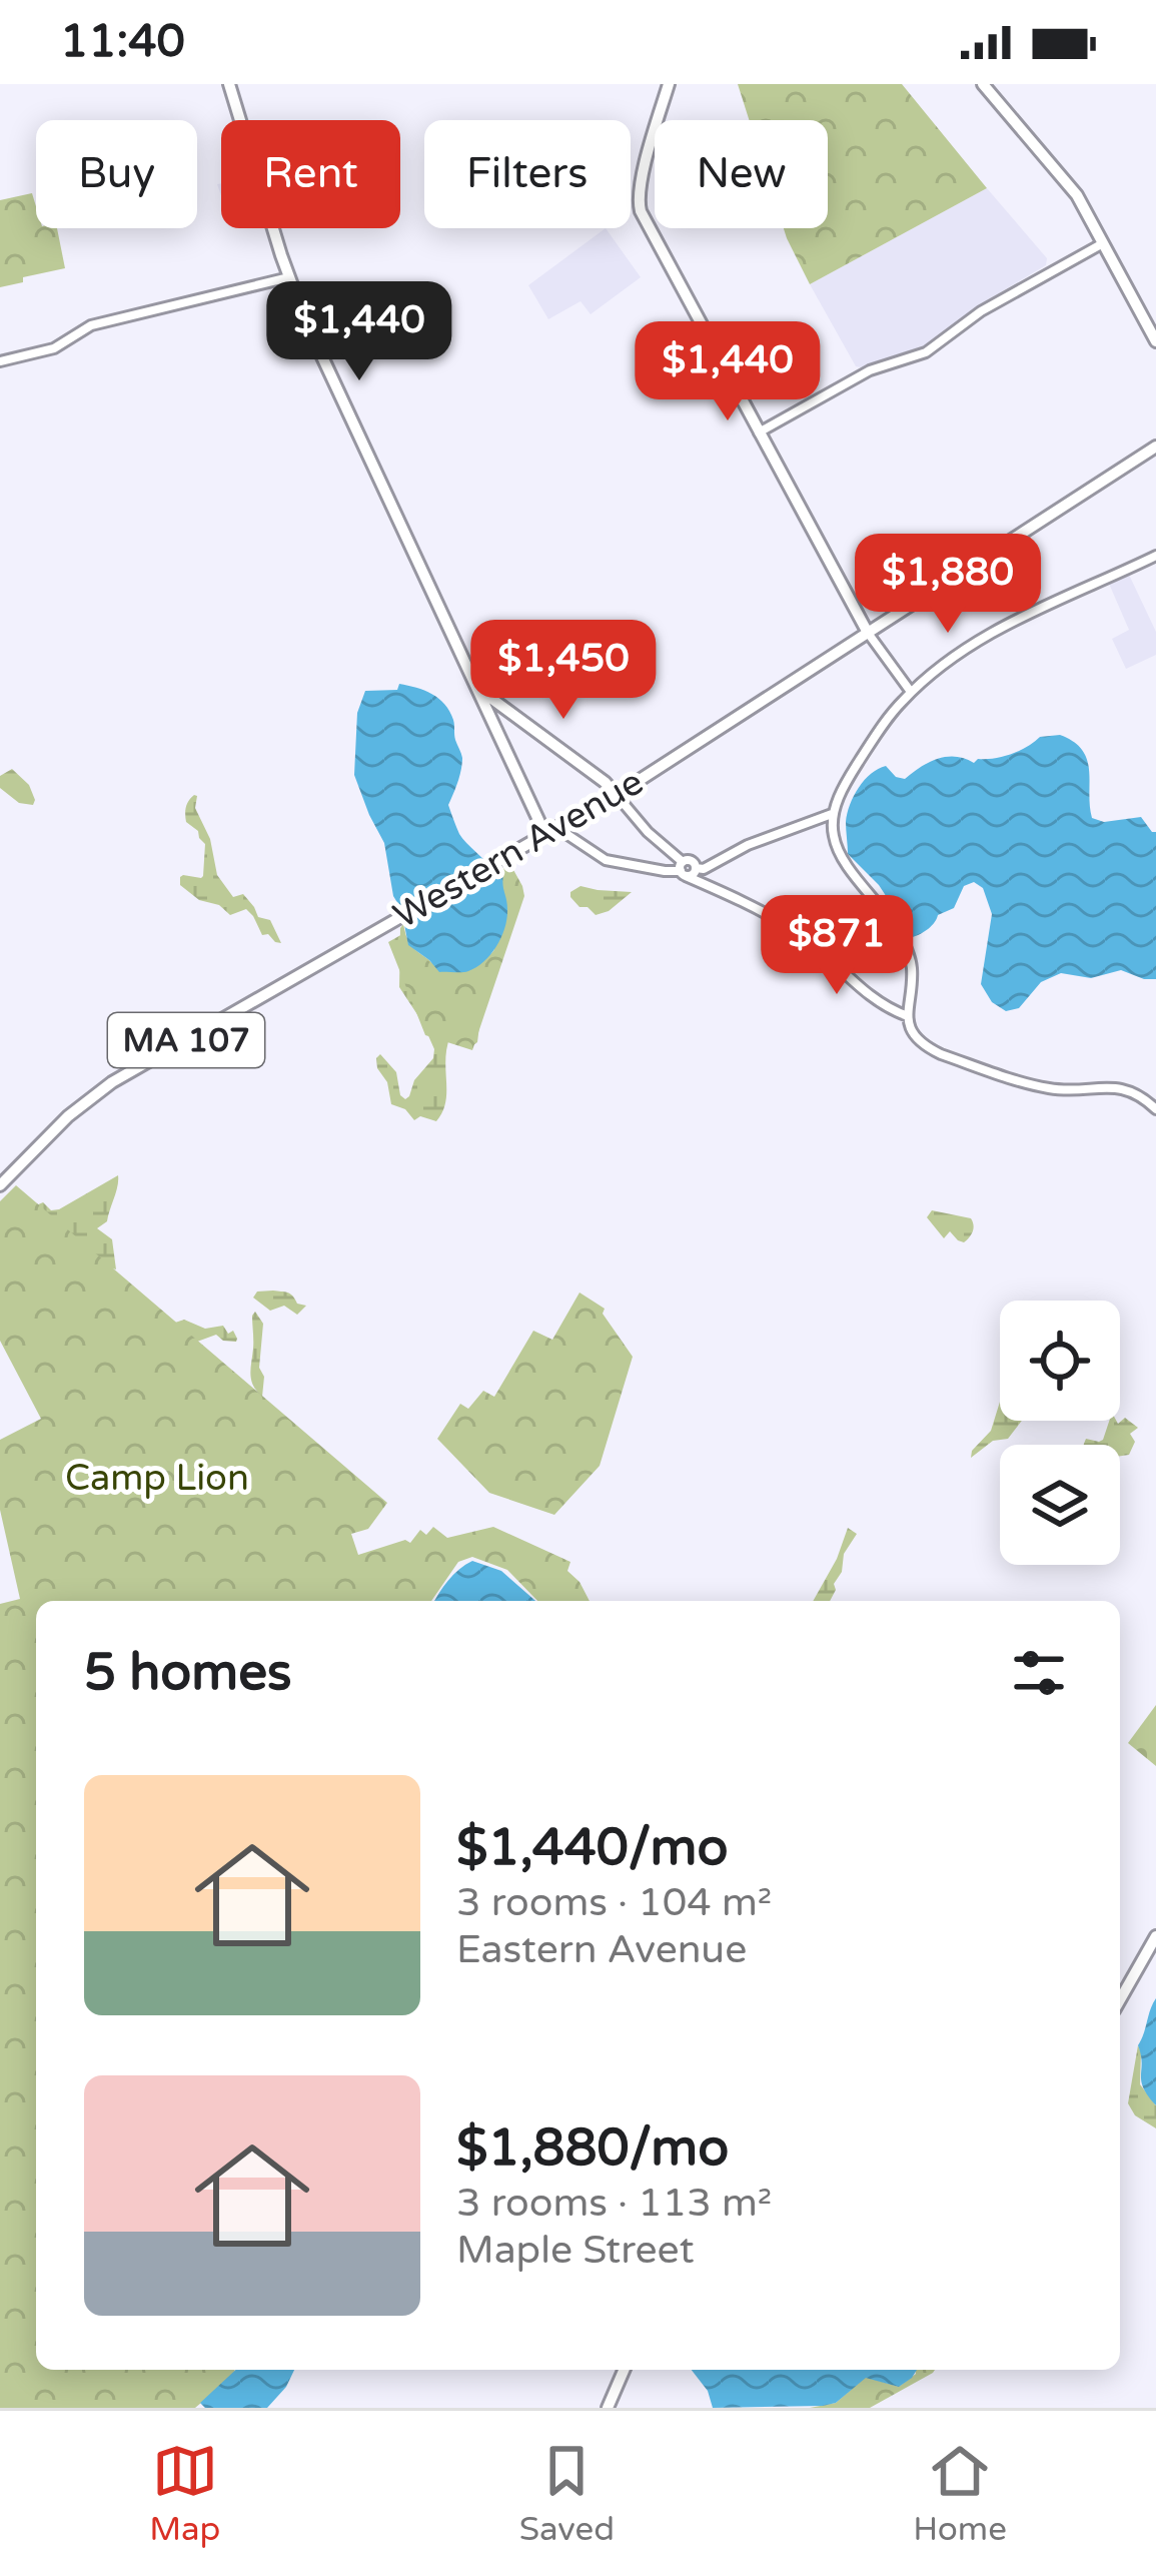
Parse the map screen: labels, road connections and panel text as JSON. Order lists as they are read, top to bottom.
{
  "streets": {
    "main road": ["Western Avenue", "MA 107"]
  },
  "parks": ["Camp Lion"],
  "page": {
    "status": "11:40",
    "chip": [
      "Buy",
      "Rent",
      "Filters",
      "New"
    ],
    "price": [
      "$1,440",
      "$1,440",
      "$1,880",
      "$1,450",
      "$871"
    ],
    "heading": "5 homes",
    "list": [
      {
        "name": "$1,440/mo",
        "note": "3 rooms · 104 m² · Eastern Avenue"
      },
      {
        "name": "$1,880/mo",
        "note": "3 rooms · 113 m² · Maple Street"
      }
    ],
    "tabs": ["Map", "Saved", "Home"]
  }
}
